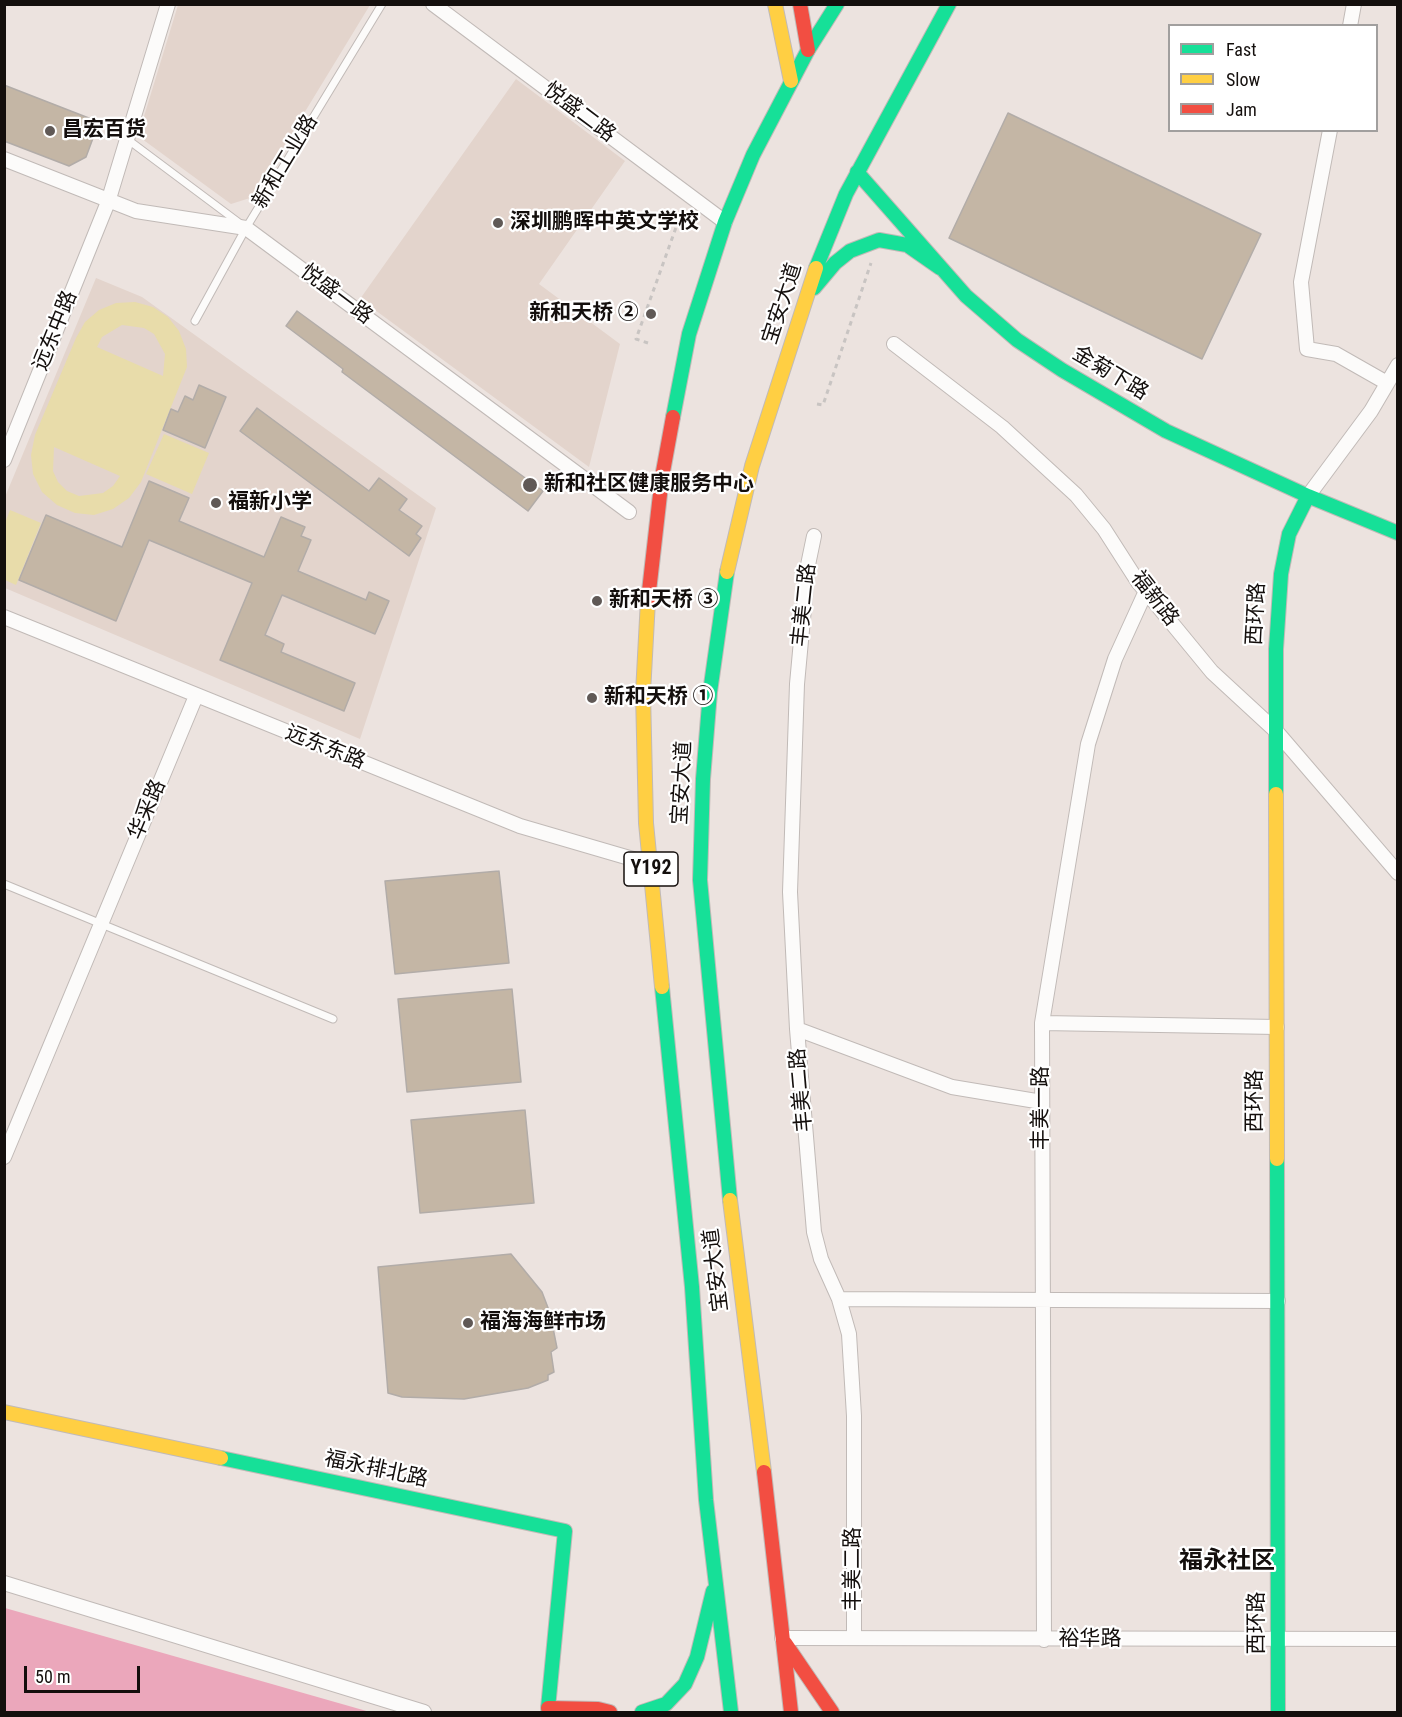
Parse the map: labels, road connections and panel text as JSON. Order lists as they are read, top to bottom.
{
  "streets": {
    "main road": [
      "宝安大道",
      "金菊下路",
      "西环路",
      "Y192",
      "福永排北路"
    ],
    "street": [
      "悦盛二路",
      "悦盛一路",
      "远东中路",
      "福新路",
      "丰美二路",
      "远东东路",
      "华采路",
      "丰美一路",
      "裕华路"
    ],
    "lane": ["新和工业路"]
  },
  "crossings": [
    ["悦盛二路", "宝安大道"],
    ["新和工业路", "悦盛一路"],
    ["悦盛一路", "远东中路"],
    ["宝安大道", "金菊下路"],
    ["宝安大道", "远东东路"],
    ["宝安大道", "裕华路"],
    ["金菊下路", "西环路"],
    ["福新路", "西环路"],
    ["福新路", "丰美一路"],
    ["丰美二路", "裕华路"],
    ["西环路", "裕华路"],
    ["远东东路", "华采路"],
    ["丰美一路", "裕华路"]
  ],
  "districts": ["福永社区"],
  "places": [
    "昌宏百货",
    "深圳鹏晖中英文学校",
    "新和天桥 ②",
    "新和社区健康服务中心",
    "福新小学",
    "新和天桥 ③",
    "新和天桥 ①",
    "福海海鲜市场"
  ],
  "legend": ["Fast", "Slow", "Jam"],
  "scale_bar": "50 m"
}
